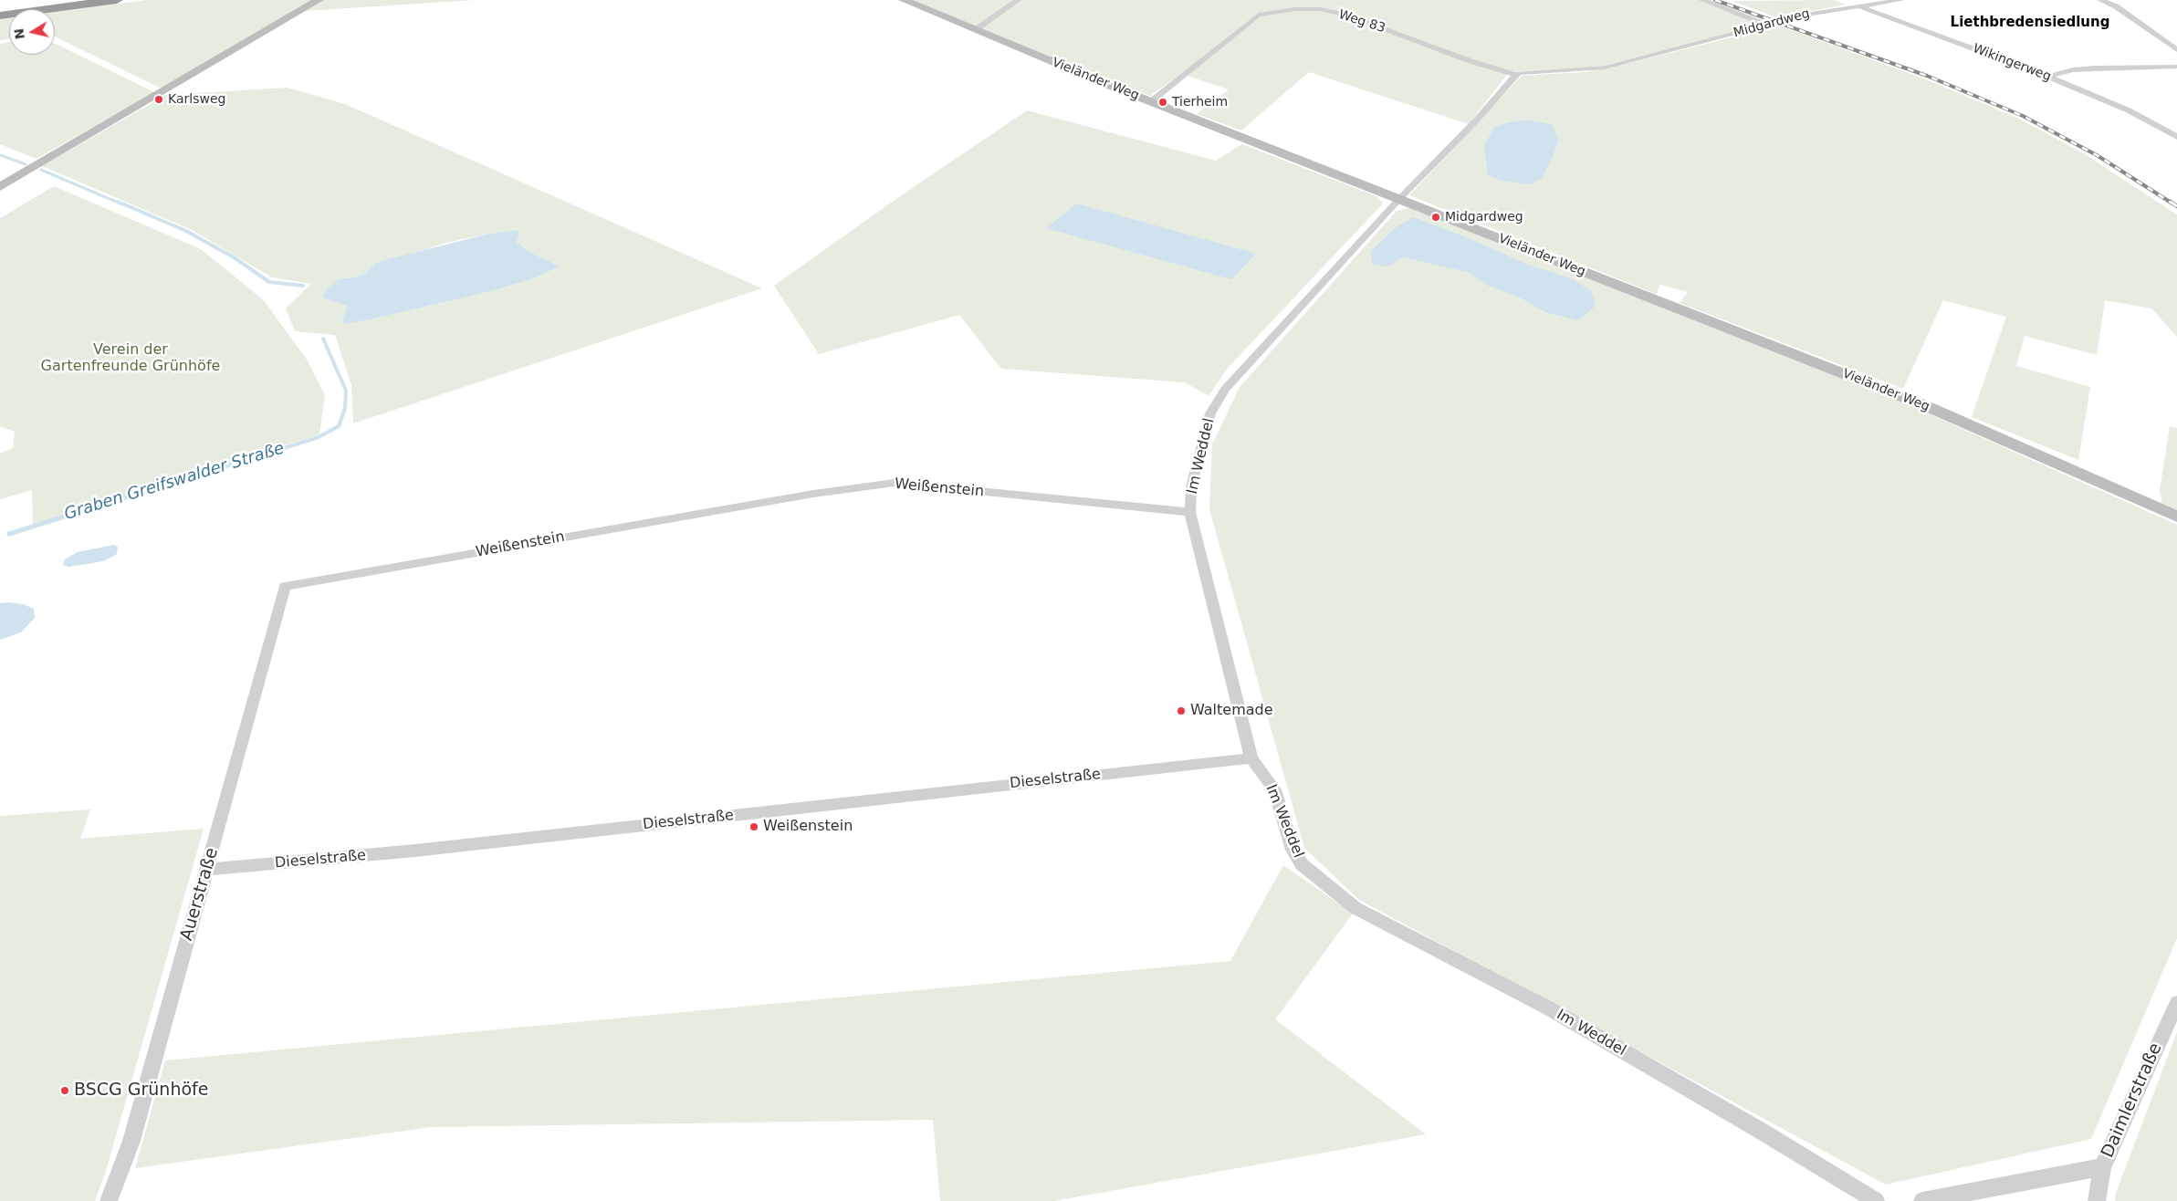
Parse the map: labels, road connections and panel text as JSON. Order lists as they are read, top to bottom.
{
  "streets": {
    "street": [
      "Weg 83",
      "Midgardweg",
      "Wikingerweg",
      "Vieländer Weg",
      "Im Weddel",
      "Weißenstein",
      "Dieselstraße",
      "Auerstraße",
      "Daimlerstraße"
    ]
  },
  "crossings": [
    ["Weg 83", "Midgardweg"],
    ["Weg 83", "Vieländer Weg"],
    ["Midgardweg", "Wikingerweg"],
    ["Vieländer Weg", "Im Weddel"],
    ["Im Weddel", "Weißenstein"],
    ["Im Weddel", "Dieselstraße"],
    ["Weißenstein", "Auerstraße"],
    ["Dieselstraße", "Auerstraße"]
  ],
  "districts": ["Liethbredensiedlung"],
  "water": ["Graben Greifswalder Straße"],
  "parks": ["Verein der Gartenfreunde Grünhöfe"],
  "places": [
    "Karlsweg",
    "Tierheim",
    "Midgardweg",
    "Waltemade",
    "Weißenstein",
    "BSCG Grünhöfe"
  ],
  "north": "left"
}
